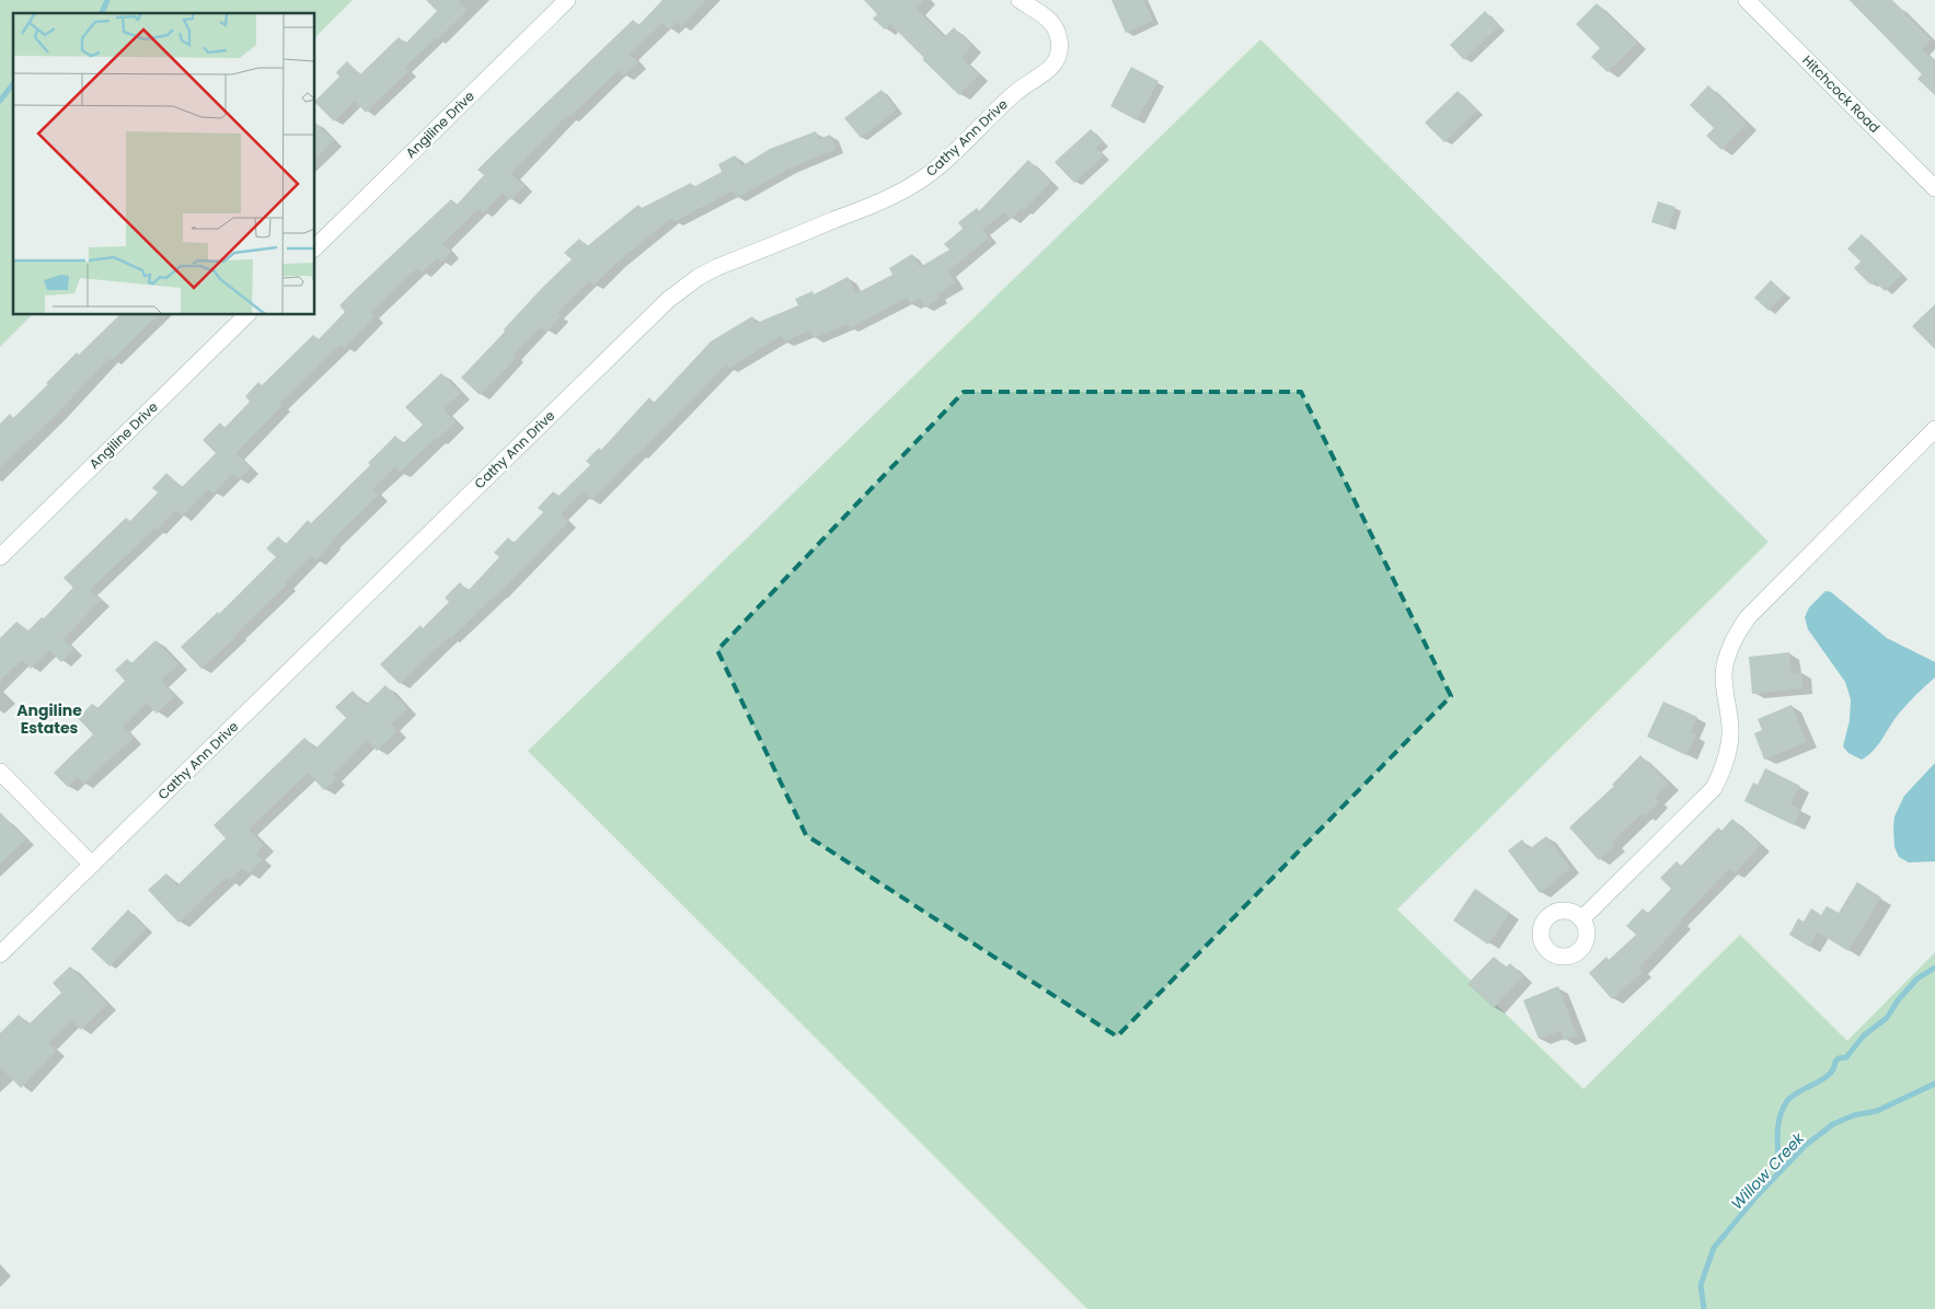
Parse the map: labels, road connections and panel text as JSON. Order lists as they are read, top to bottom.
{
  "streets": {
    "street": ["Hitchcock Road", "Angiline Drive", "Cathy Ann Drive"]
  },
  "districts": ["Angiline Estates"],
  "water": ["Willow Creek"]
}
